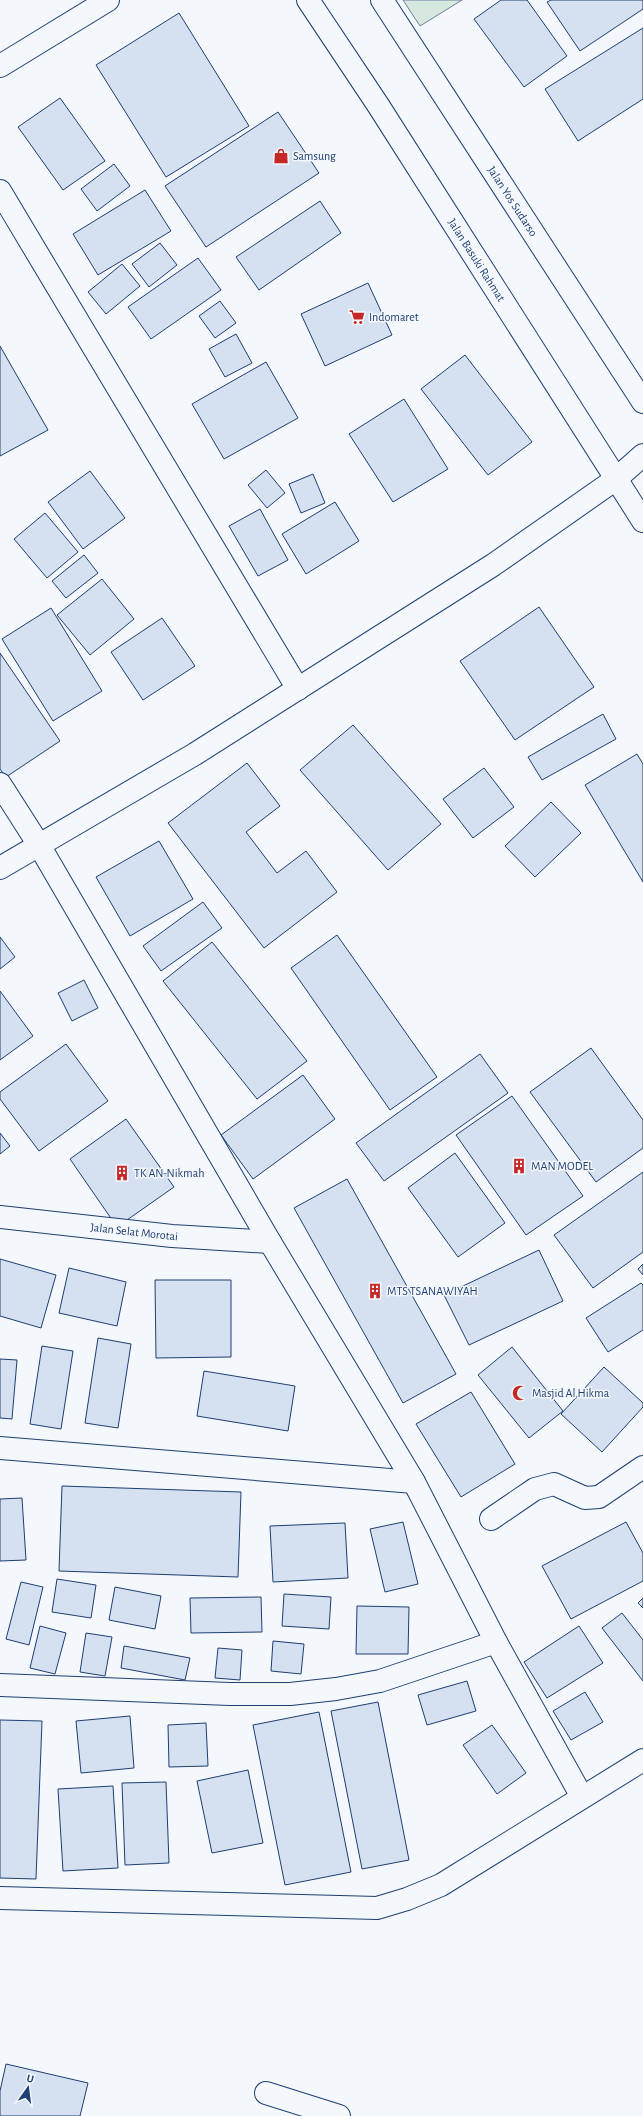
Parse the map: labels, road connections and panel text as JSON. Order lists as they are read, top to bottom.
{
  "streets": {
    "main road": ["Jalan Yos Sudarso", "Jalan Basuki Rahmat", "Jalan Selat Morotai"]
  },
  "places": {
    "shop": ["Samsung"],
    "supermarket": ["Indomaret"],
    "building": ["MAN MODEL", "TK AN-Nikmah", "MTS TSANAWIYAH"],
    "mosque": ["Masjid Al Hikma"]
  },
  "north": "top"
}
